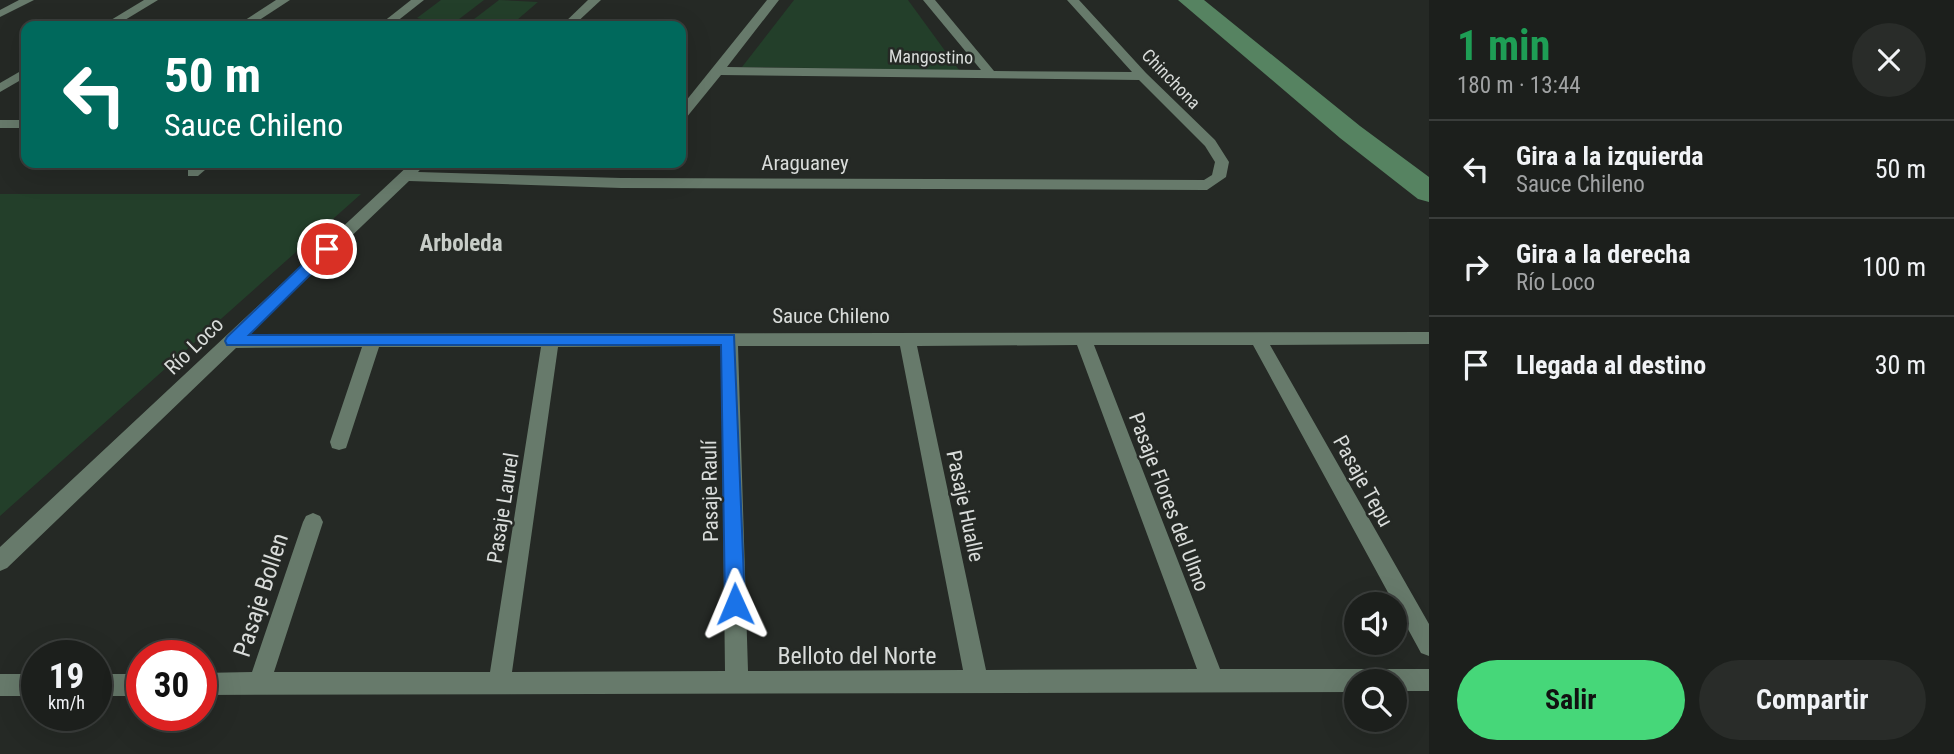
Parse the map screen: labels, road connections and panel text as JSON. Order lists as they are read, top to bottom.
{
  "streets": {
    "street": [
      "Mangostino",
      "Chinchona",
      "Araguaney",
      "Sauce Chileno",
      "Río Loco",
      "Pasaje Tepu",
      "Pasaje Raulí",
      "Pasaje Flores del Ulmo",
      "Pasaje Hualle",
      "Pasaje Laurel",
      "Pasaje Bollen",
      "Belloto del Norte"
    ]
  },
  "crossings": [
    ["Mangostino", "Chinchona"],
    ["Chinchona", "Araguaney"],
    ["Araguaney", "Río Loco"],
    ["Sauce Chileno", "Río Loco"],
    ["Sauce Chileno", "Pasaje Tepu"],
    ["Sauce Chileno", "Pasaje Raulí"],
    ["Sauce Chileno", "Pasaje Flores del Ulmo"],
    ["Sauce Chileno", "Pasaje Hualle"],
    ["Sauce Chileno", "Pasaje Laurel"],
    ["Pasaje Raulí", "Belloto del Norte"],
    ["Pasaje Flores del Ulmo", "Belloto del Norte"],
    ["Pasaje Hualle", "Belloto del Norte"],
    ["Pasaje Laurel", "Belloto del Norte"],
    ["Pasaje Bollen", "Belloto del Norte"]
  ],
  "districts": ["Arboleda"],
  "page": {
    "heading": ["1 min", "180 m · 13:44"],
    "turn": ["50 m", "Sauce Chileno"],
    "list": [
      {
        "name": "Gira a la izquierda",
        "note": "Sauce Chileno",
        "value": "50 m"
      },
      {
        "name": "Gira a la derecha",
        "note": "Río Loco",
        "value": "100 m"
      },
      {
        "name": "Llegada al destino",
        "value": "30 m"
      }
    ],
    "speed": "19 km/h",
    "limit": "30",
    "buttons": ["Salir", "Compartir"]
  }
}
